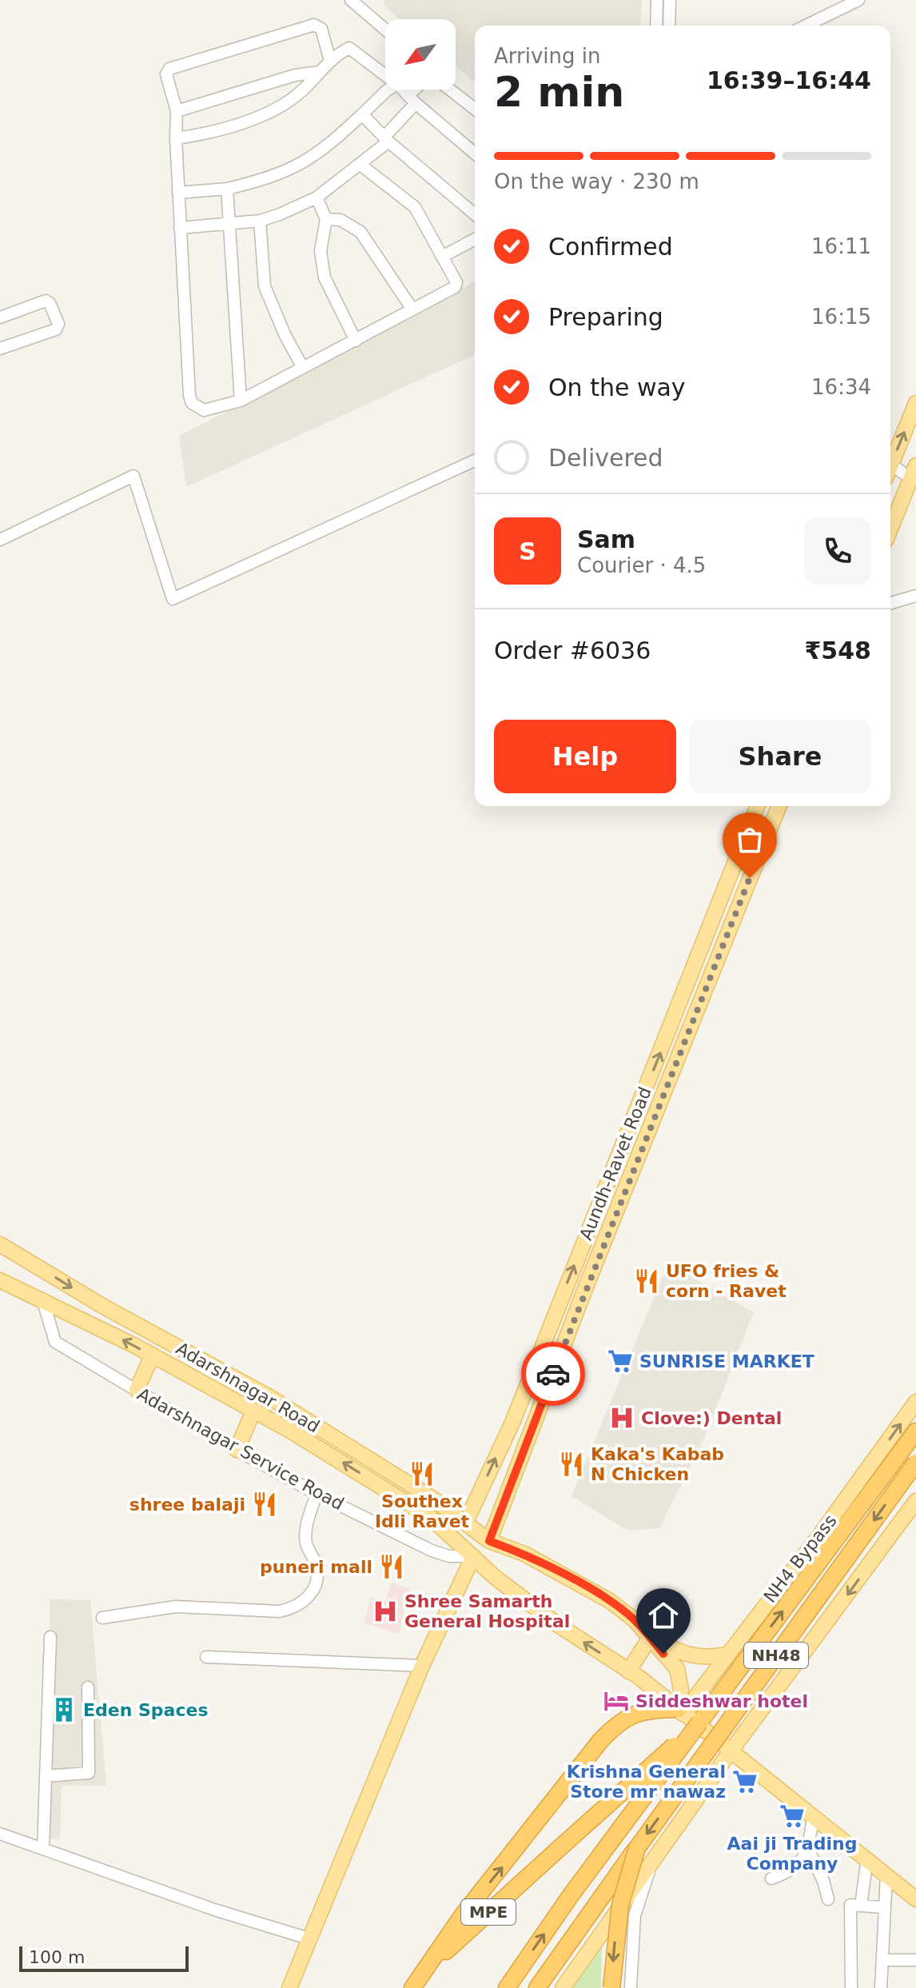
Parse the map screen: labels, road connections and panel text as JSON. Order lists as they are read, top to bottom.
{
  "streets": {
    "highway": ["NH48", "MPE"],
    "main road": ["Aundh-Ravet Road", "Adarshnagar Road", "NH4 Bypass"],
    "street": ["Adarshnagar Service Road"]
  },
  "crossings": [
    ["Aundh-Ravet Road", "Adarshnagar Road"],
    ["Adarshnagar Road", "Adarshnagar Service Road"],
    ["Adarshnagar Road", "NH4 Bypass"],
    ["NH48", "MPE"]
  ],
  "places": {
    "restaurant": [
      "UFO fries & corn - Ravet",
      "Kaka's Kabab N Chicken",
      "Southex Idli Ravet",
      "shree balaji",
      "puneri mall"
    ],
    "supermarket": ["SUNRISE MARKET", "Krishna General Store mr nawaz", "Aai ji Trading Company"],
    "hospital": ["Clove:) Dental", "Shree Samarth General Hospital"],
    "hotel": ["Siddeshwar hotel"],
    "building": ["Eden Spaces"]
  },
  "scale_bar": "100 m",
  "north": "bottom left",
  "page": {
    "heading": ["2 min", "Arriving in", "16:39–16:44"],
    "panel": [
      "Sam",
      "Courier · 4.5",
      "Order #6036",
      "₹548"
    ],
    "bar": "On the way · 230 m",
    "list": [
      ["Confirmed", "16:11"],
      ["Preparing", "16:15"],
      ["On the way", "16:34"],
      "Delivered"
    ],
    "round": "S",
    "buttons": ["Help", "Share"],
    "scale": "100 m"
  }
}
